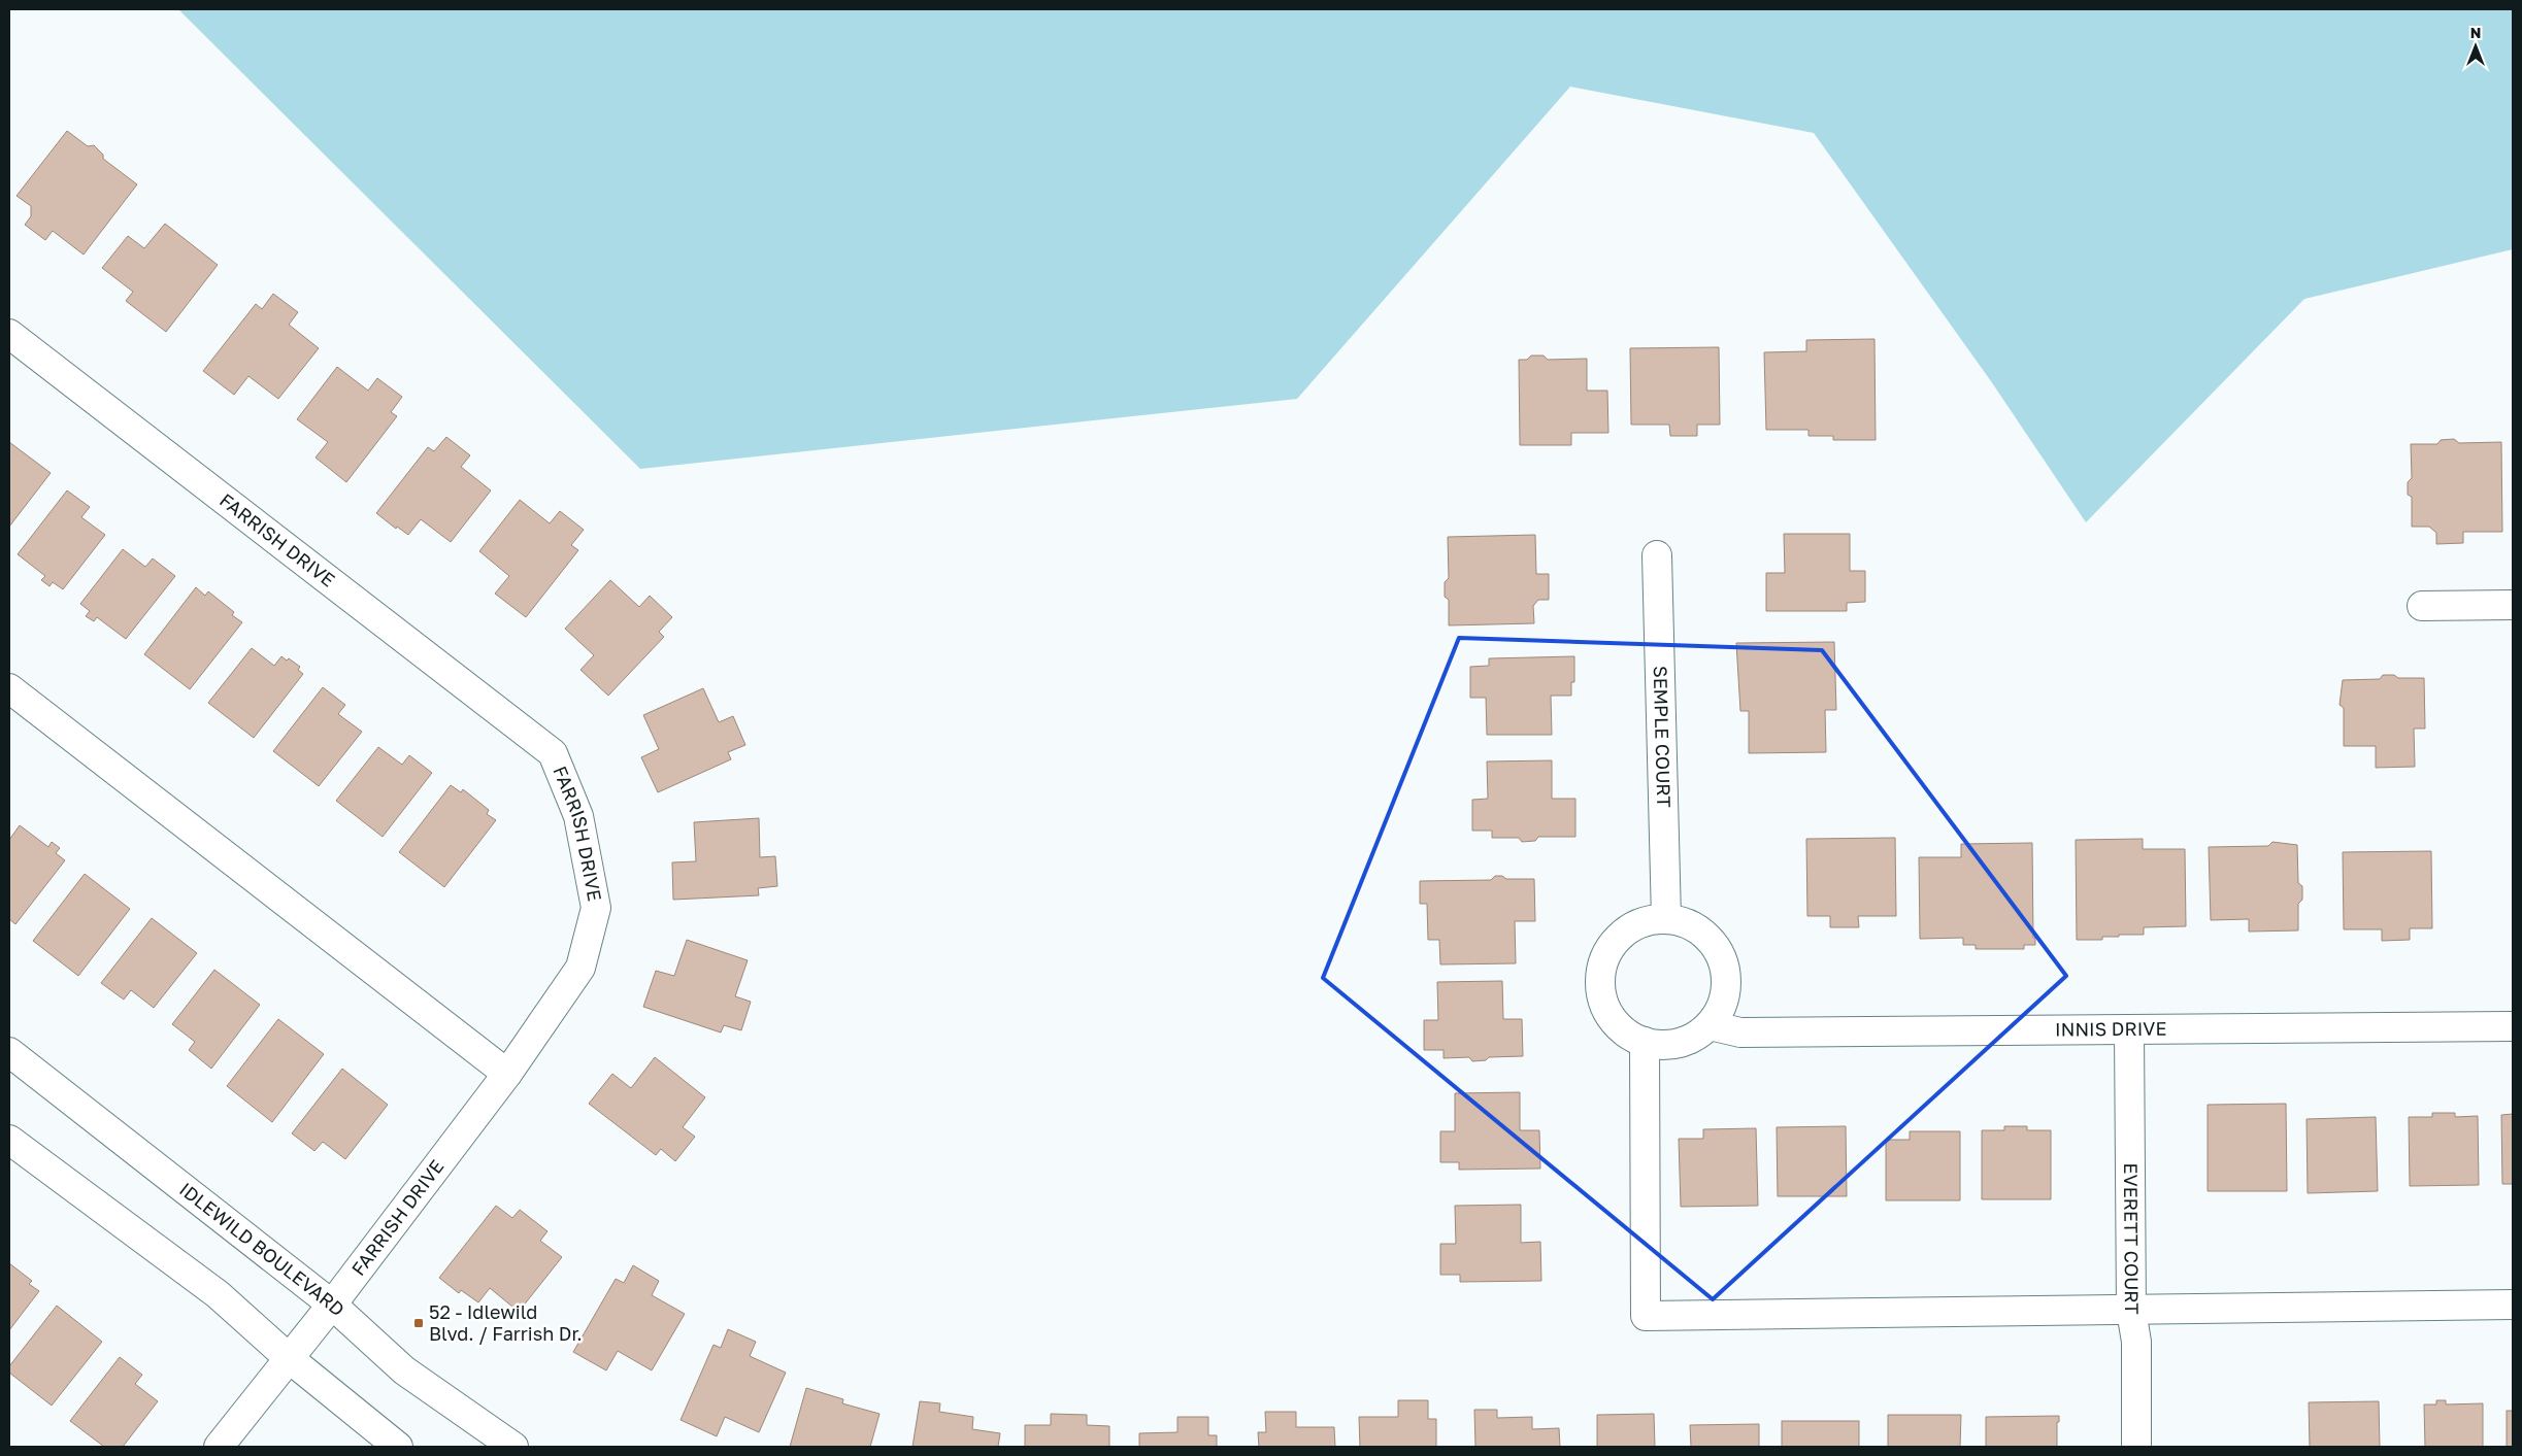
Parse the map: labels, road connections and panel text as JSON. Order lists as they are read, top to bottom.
{
  "streets": {
    "street": [
      "FARRISH DRIVE",
      "SEMPLE COURT",
      "INNIS DRIVE",
      "EVERETT COURT",
      "IDLEWILD BOULEVARD"
    ]
  },
  "crossings": [
    ["FARRISH DRIVE", "IDLEWILD BOULEVARD"],
    ["SEMPLE COURT", "INNIS DRIVE"],
    ["INNIS DRIVE", "EVERETT COURT"]
  ],
  "places": {
    "transit": ["52 - Idlewild Blvd. / Farrish Dr."]
  },
  "north": "top"
}
